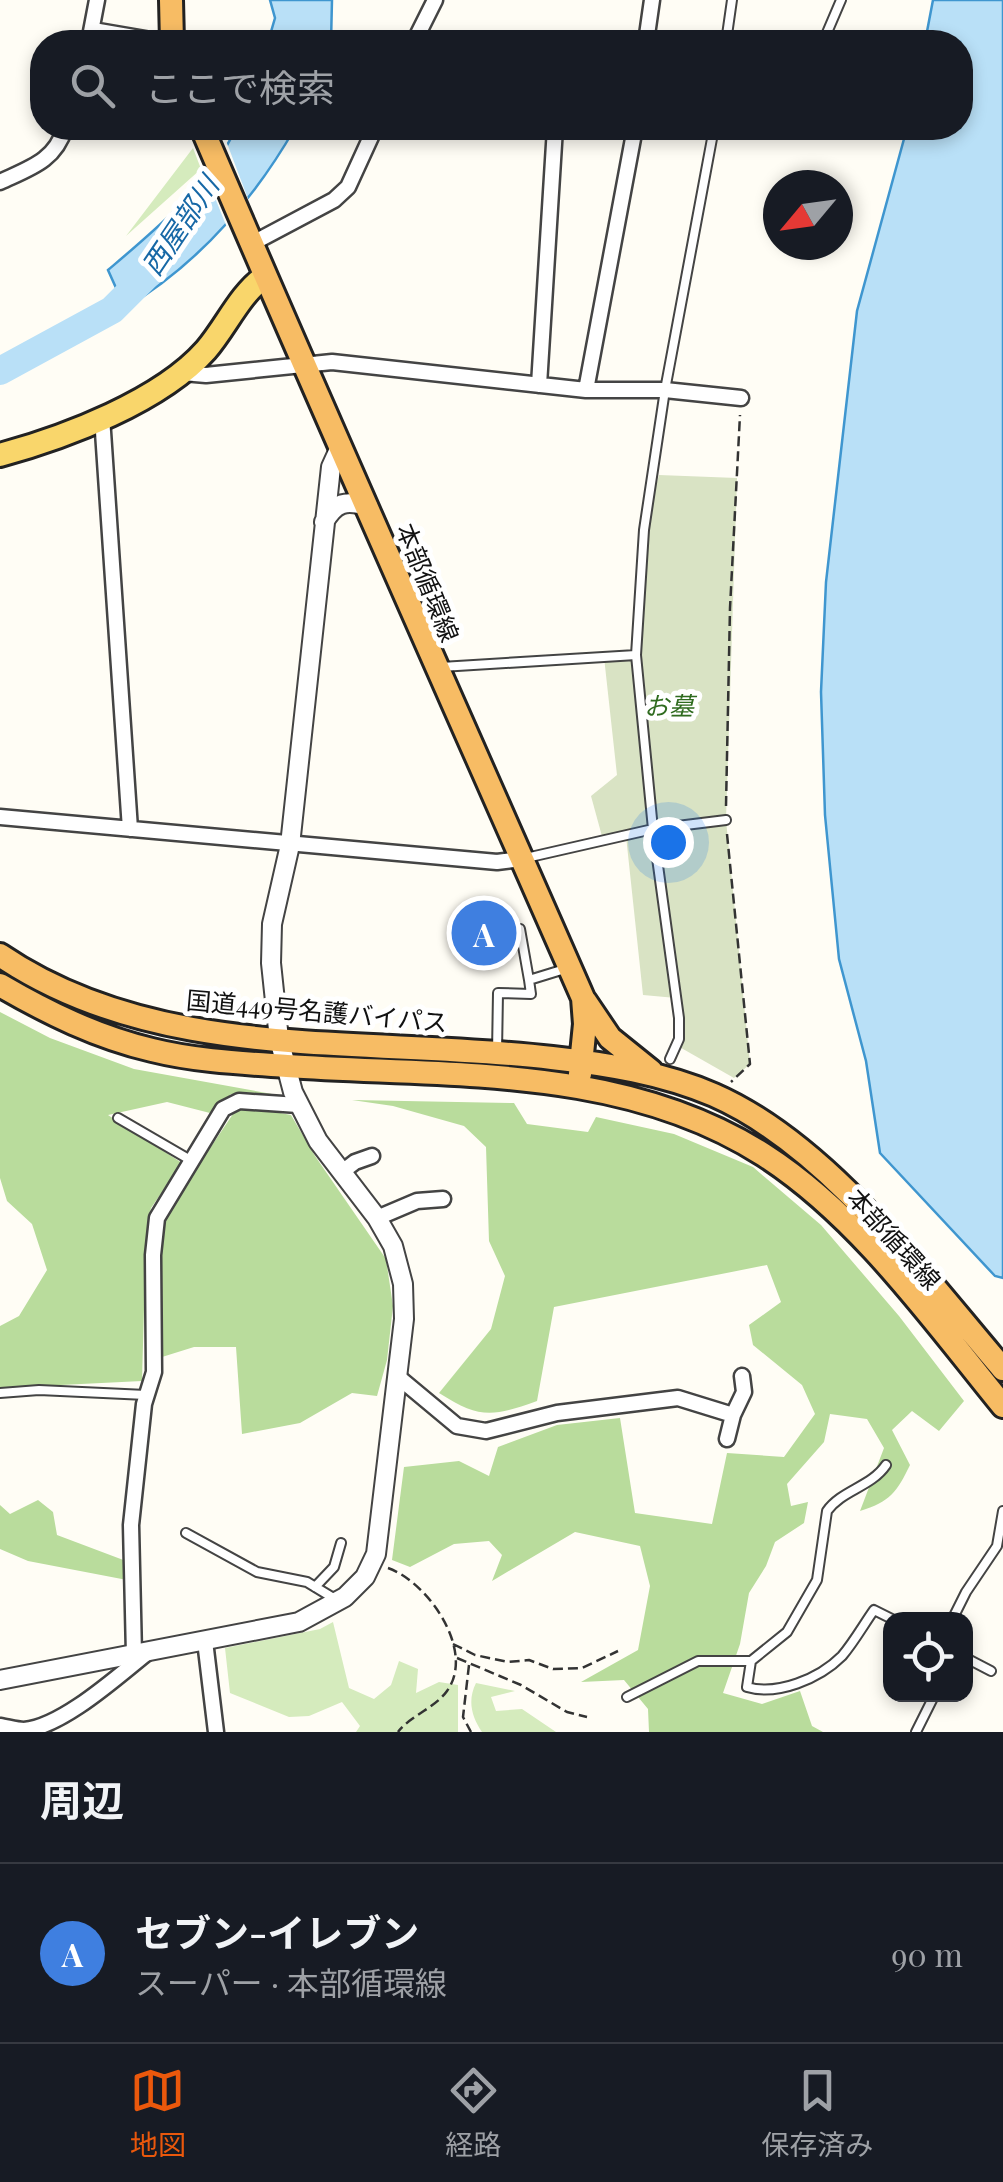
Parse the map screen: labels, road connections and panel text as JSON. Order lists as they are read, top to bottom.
{
  "streets": {
    "highway": ["本部循環線", "国道449号名護バイパス"]
  },
  "crossings": [
    ["本部循環線", "国道449号名護バイパス"]
  ],
  "water": ["西屋部川"],
  "parks": ["お墓"],
  "north": "bottom left",
  "page": {
    "search": "ここで検索",
    "pins": "A",
    "heading": "周辺",
    "list": [
      {
        "mark": "A",
        "name": "セブン-イレブン",
        "note": "スーパー · 本部循環線",
        "value": "90 m"
      }
    ],
    "nav": ["地図", "経路", "保存済み"]
  }
}
